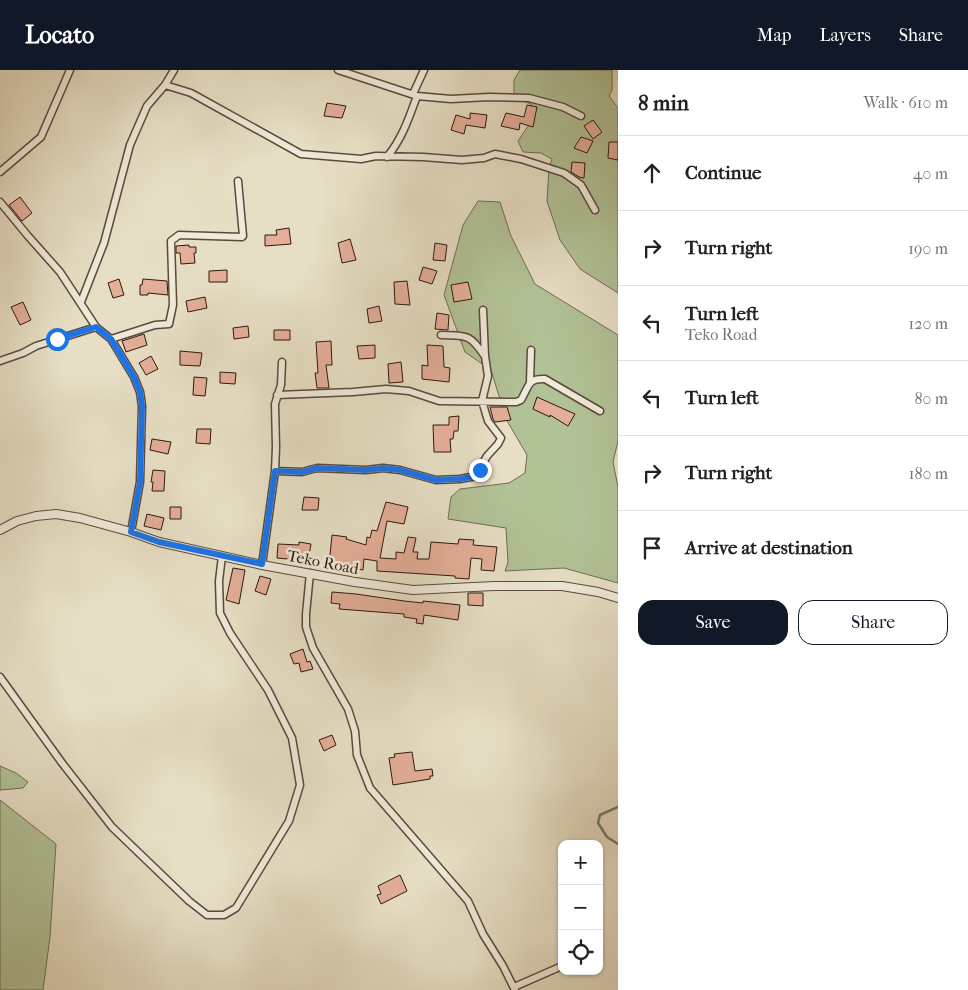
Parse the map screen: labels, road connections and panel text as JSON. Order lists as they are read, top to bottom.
{
  "streets": {
    "street": ["Teko Road"]
  },
  "page": {
    "header": "Locato",
    "nav": ["Map", "Layers", "Share"],
    "heading": ["8 min", "Walk · 610 m"],
    "list": [
      ["Continue", "40 m"],
      ["Turn right", "190 m"],
      ["Turn left", "Teko Road", "120 m"],
      ["Turn left", "80 m"],
      ["Turn right", "180 m"],
      "Arrive at destination"
    ],
    "buttons": ["Save", "Share"],
    "map_buttons": ["+", "−"]
  }
}
